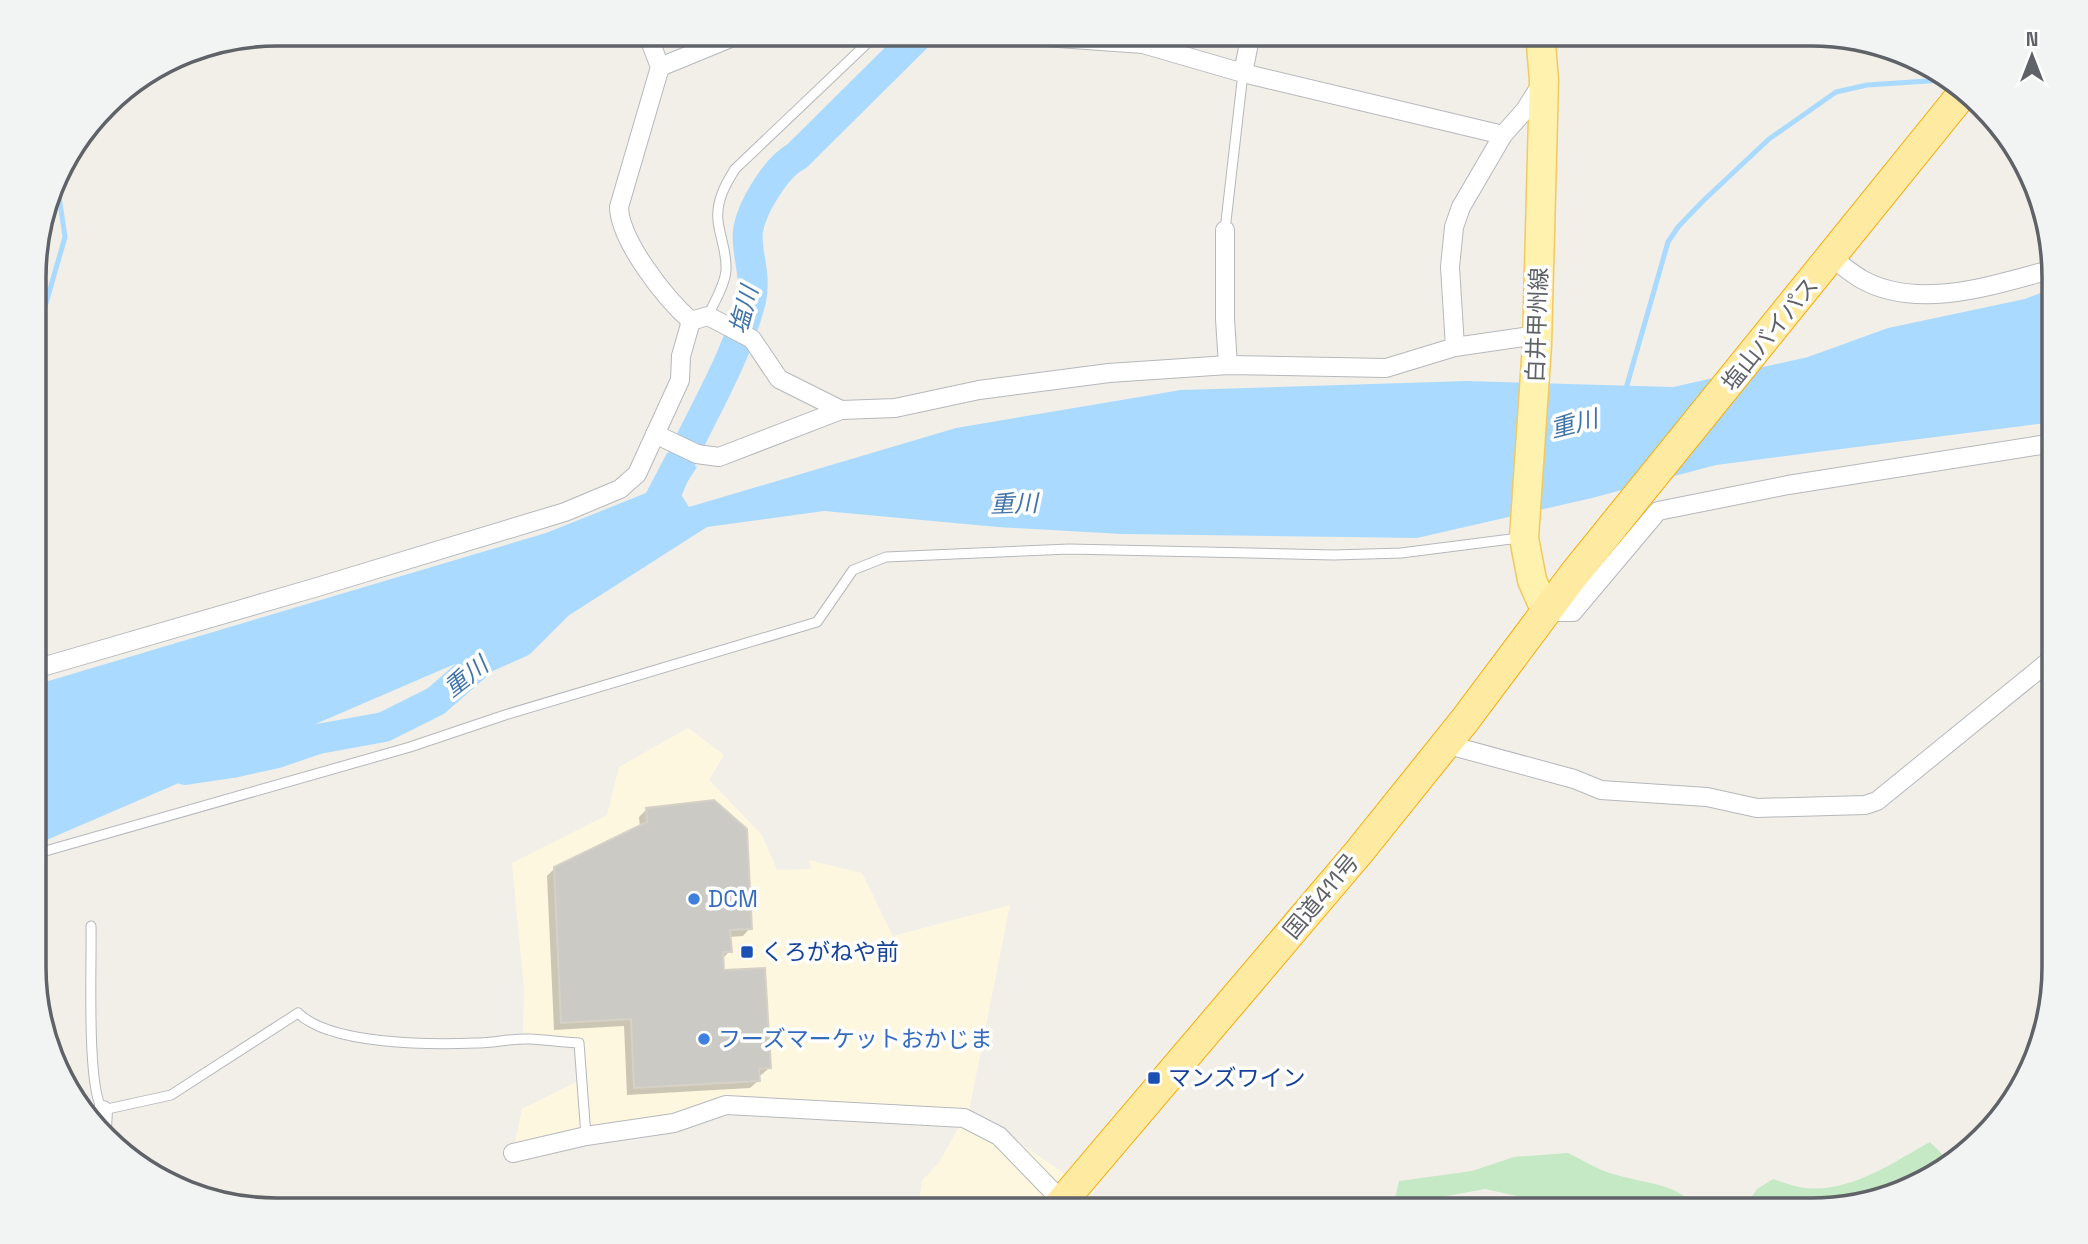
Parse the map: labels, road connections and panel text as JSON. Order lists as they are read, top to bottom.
{
  "streets": {
    "highway": ["塩山バイパス", "国道411号"],
    "main road": ["白井甲州線"]
  },
  "crossings": [
    ["白井甲州線", "国道411号"],
    ["塩山バイパス", "国道411号"]
  ],
  "water": ["塩川", "重川"],
  "places": {
    "other": ["DCM", "フーズマーケットおかじま"],
    "transit": ["くろがねや前", "マンズワイン"]
  },
  "north": "top"
}
